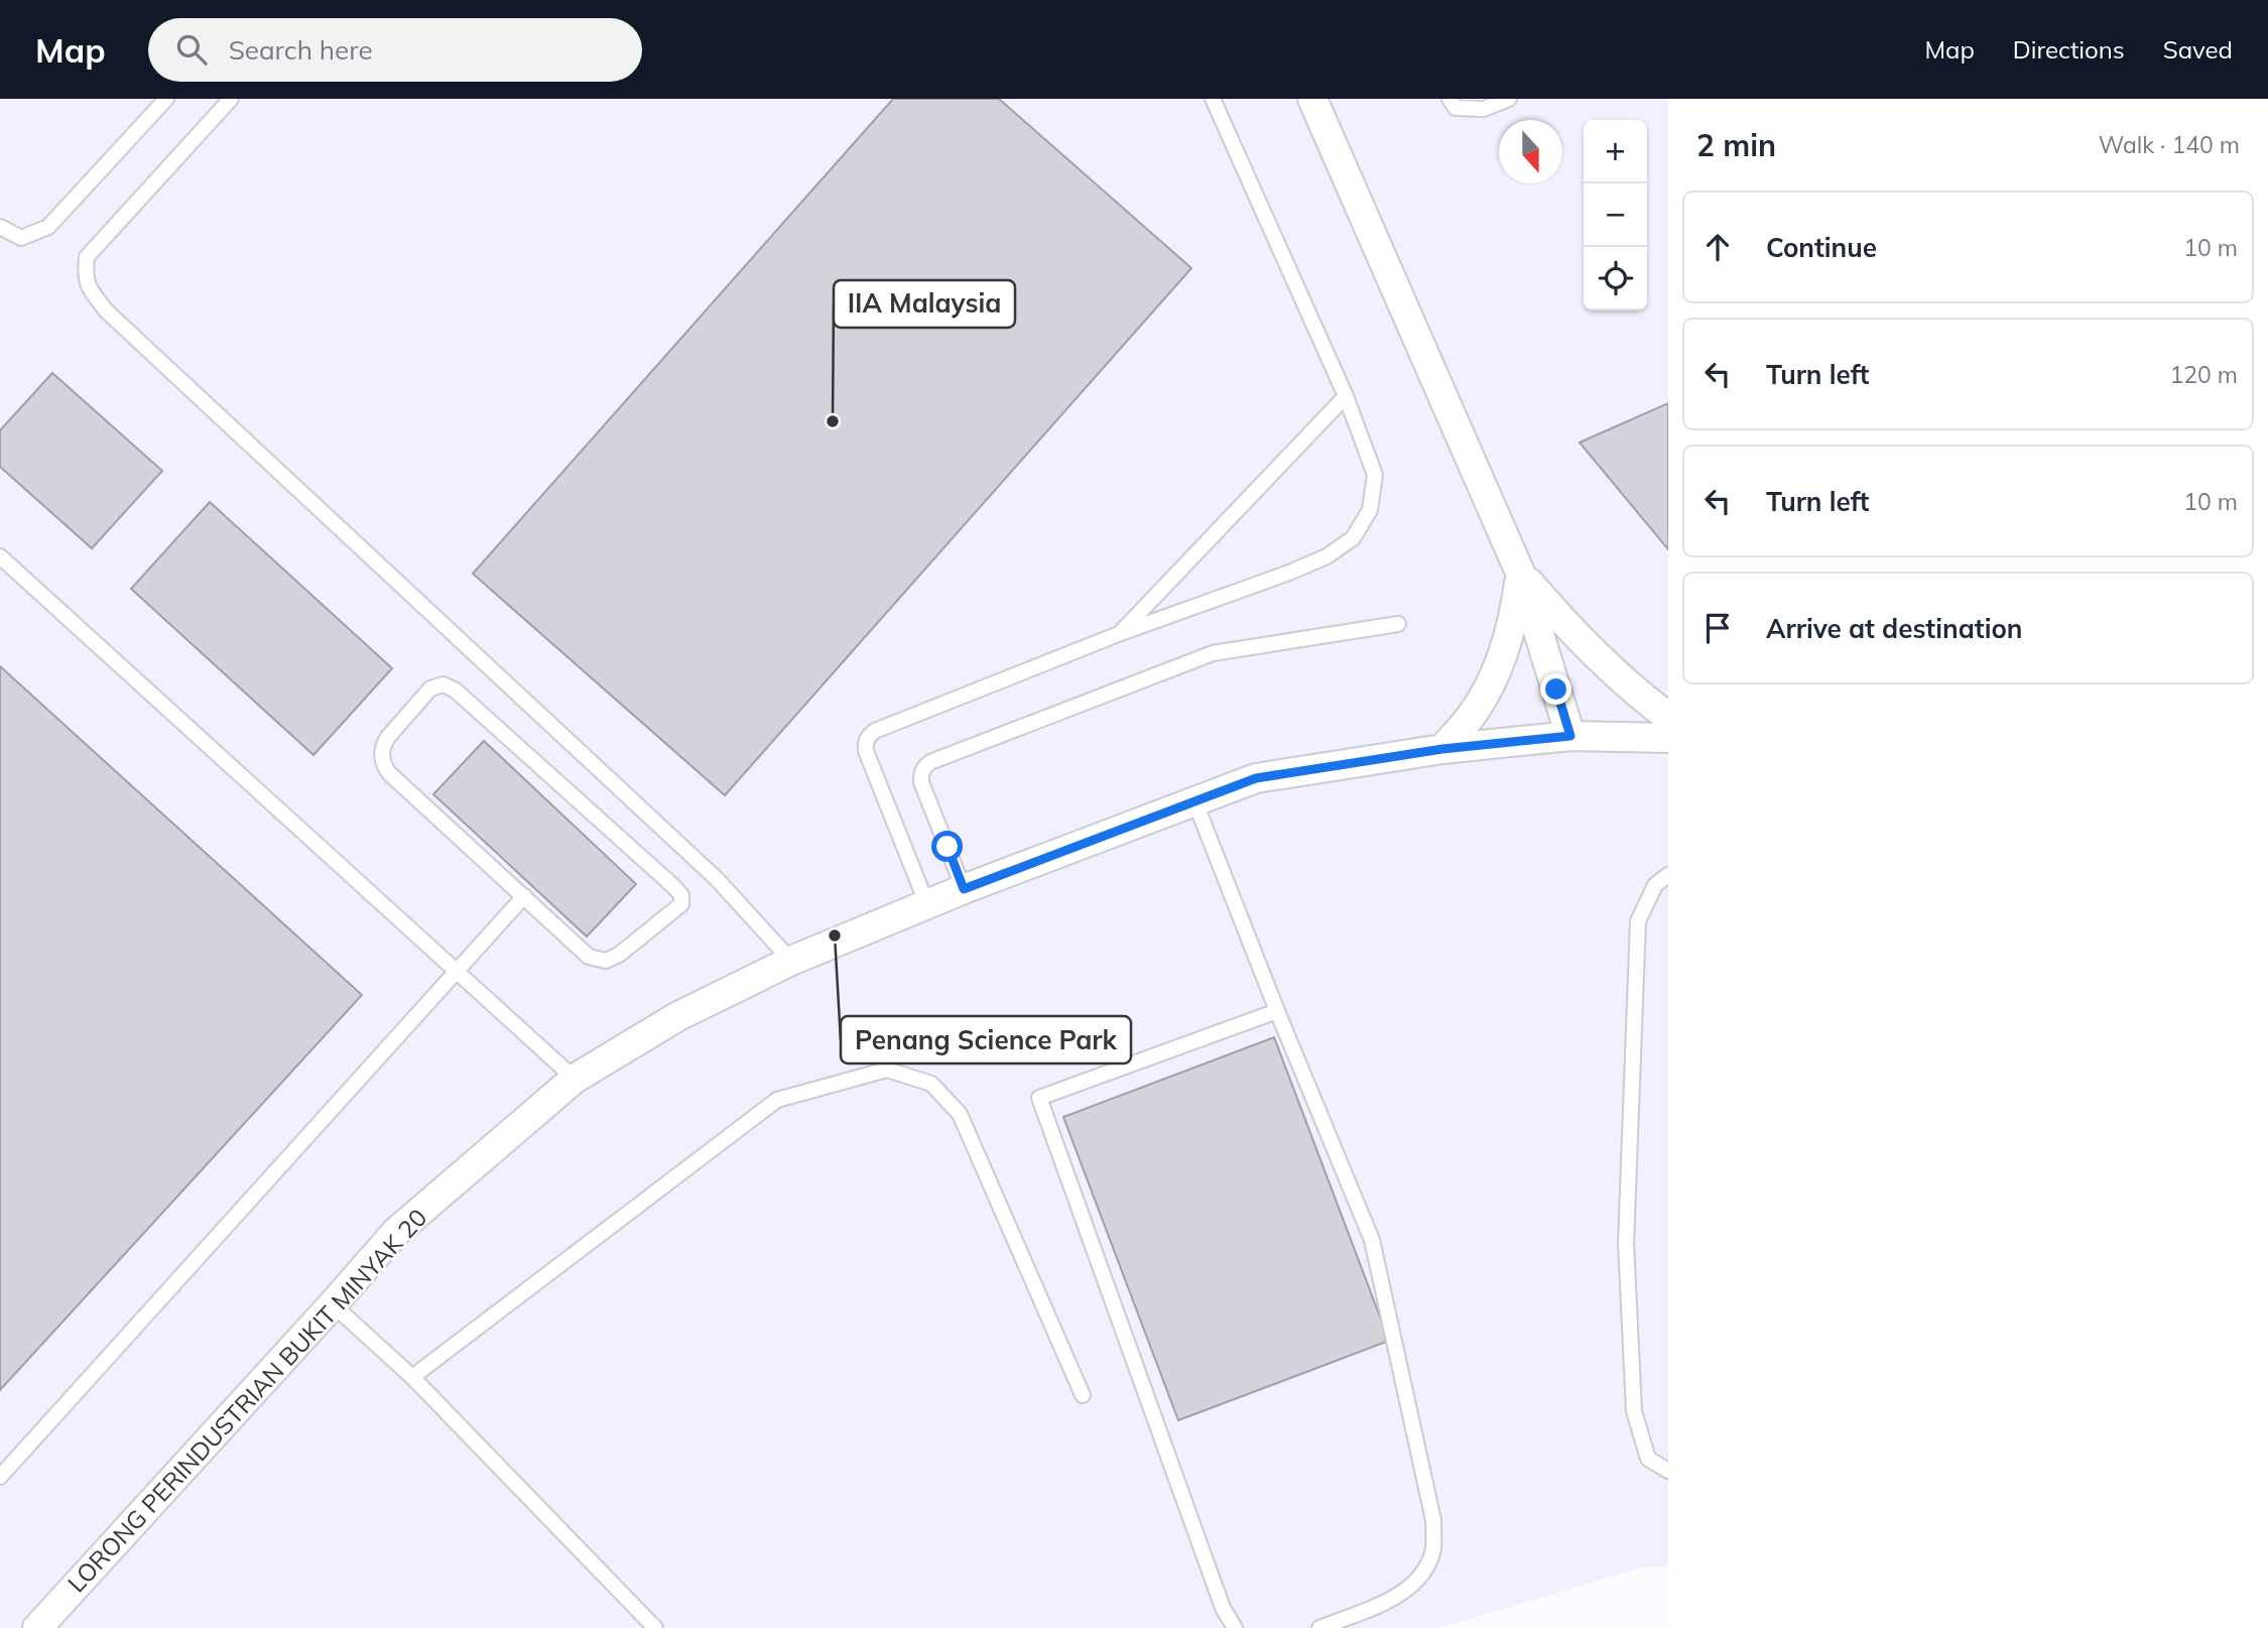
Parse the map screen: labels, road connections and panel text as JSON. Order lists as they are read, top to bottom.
{
  "streets": {
    "street": ["LORONG PERINDUSTRIAN BUKIT MINYAK 20"]
  },
  "places": ["IIA Malaysia", "Penang Science Park"],
  "north": "bottom",
  "page": {
    "header": "Map",
    "search": "Search here",
    "nav": ["Map", "Directions", "Saved"],
    "heading": ["2 min", "Walk · 140 m"],
    "map_buttons": ["+", "−"],
    "list": [
      ["Continue", "10 m"],
      ["Turn left", "120 m"],
      ["Turn left", "10 m"],
      "Arrive at destination"
    ]
  }
}
